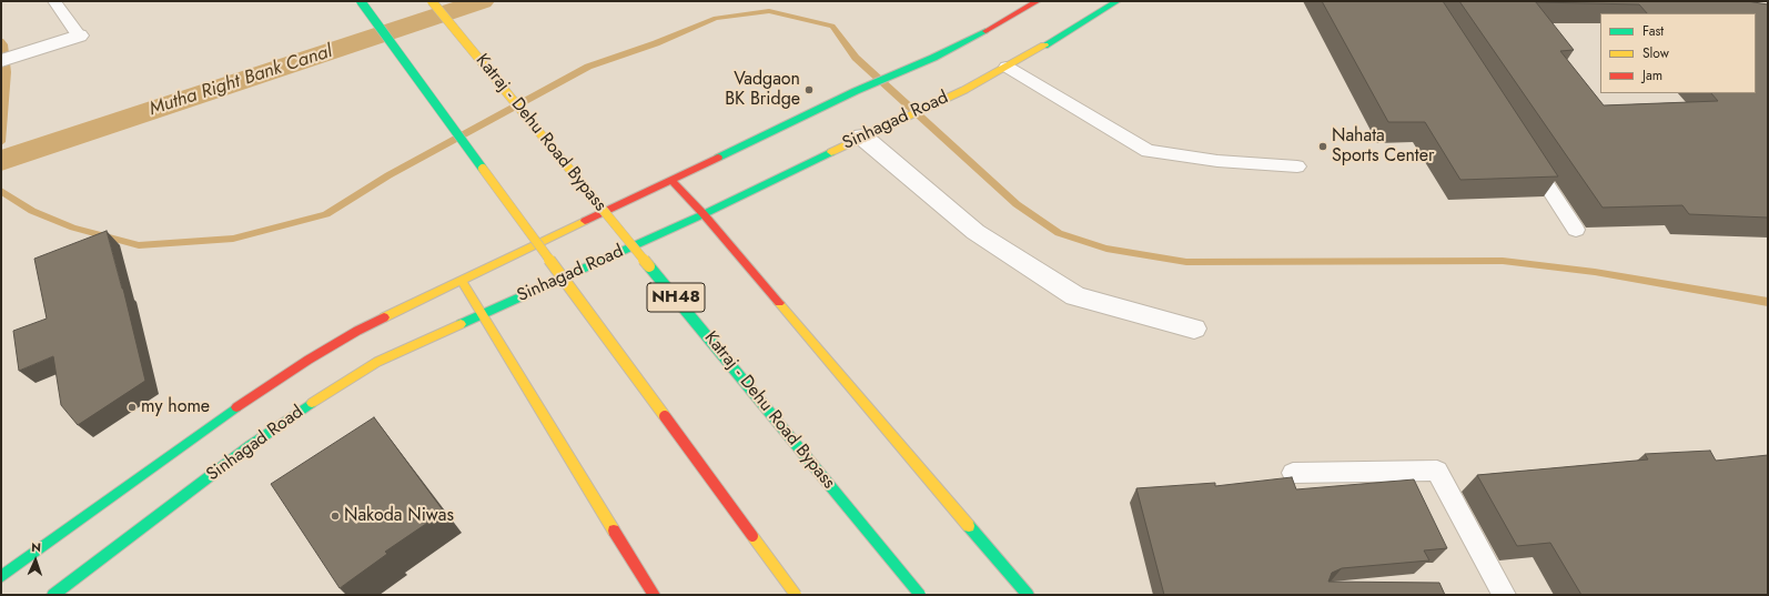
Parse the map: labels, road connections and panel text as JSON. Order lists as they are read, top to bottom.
{
  "streets": {
    "main road": ["Sinhagad Road", "Katraj - Dehu Road Bypass", "NH48"]
  },
  "water": ["Mutha Right Bank Canal"],
  "places": [
    "Vadgaon BK Bridge",
    "Nahata Sports Center",
    "my home",
    "Nakoda Niwas"
  ],
  "legend": ["Fast", "Slow", "Jam"],
  "north": "top"
}
